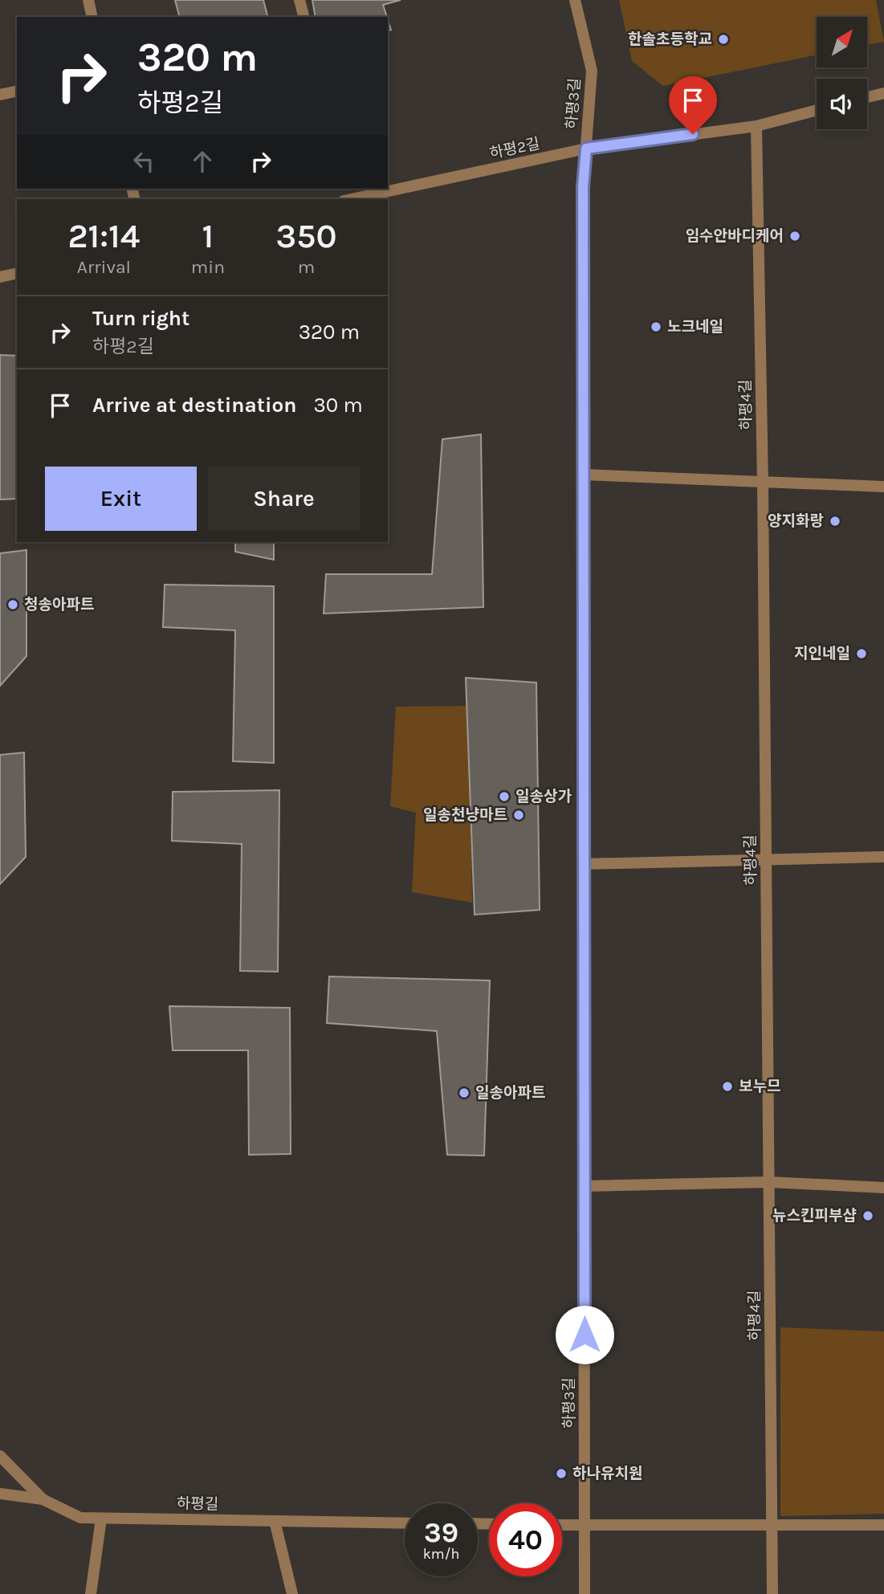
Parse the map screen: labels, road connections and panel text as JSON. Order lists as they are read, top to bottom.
{
  "streets": {
    "street": [
      "하평3길",
      "하평2길",
      "하평4길",
      "하평길"
    ]
  },
  "crossings": [
    ["하평3길", "하평2길"],
    ["하평2길", "하평4길"]
  ],
  "places": [
    "한솔초등학교",
    "임수안바디케어",
    "노크네일",
    "양지화랑",
    "청송아파트",
    "지인네일",
    "일송상가",
    "일송천냥마트",
    "보누므",
    "일송아파트",
    "뉴스킨피부샵",
    "하나유치원"
  ],
  "north": "top right",
  "page": {
    "turn": ["320 m", "하평2길"],
    "eta": [
      "21:14",
      "Arrival",
      "1",
      "min",
      "350",
      "m"
    ],
    "list": [
      {
        "name": "Turn right",
        "note": "하평2길",
        "value": "320 m"
      },
      {
        "name": "Arrive at destination",
        "value": "30 m"
      }
    ],
    "buttons": ["Exit", "Share"],
    "speed": "39 km/h",
    "limit": "40"
  }
}
